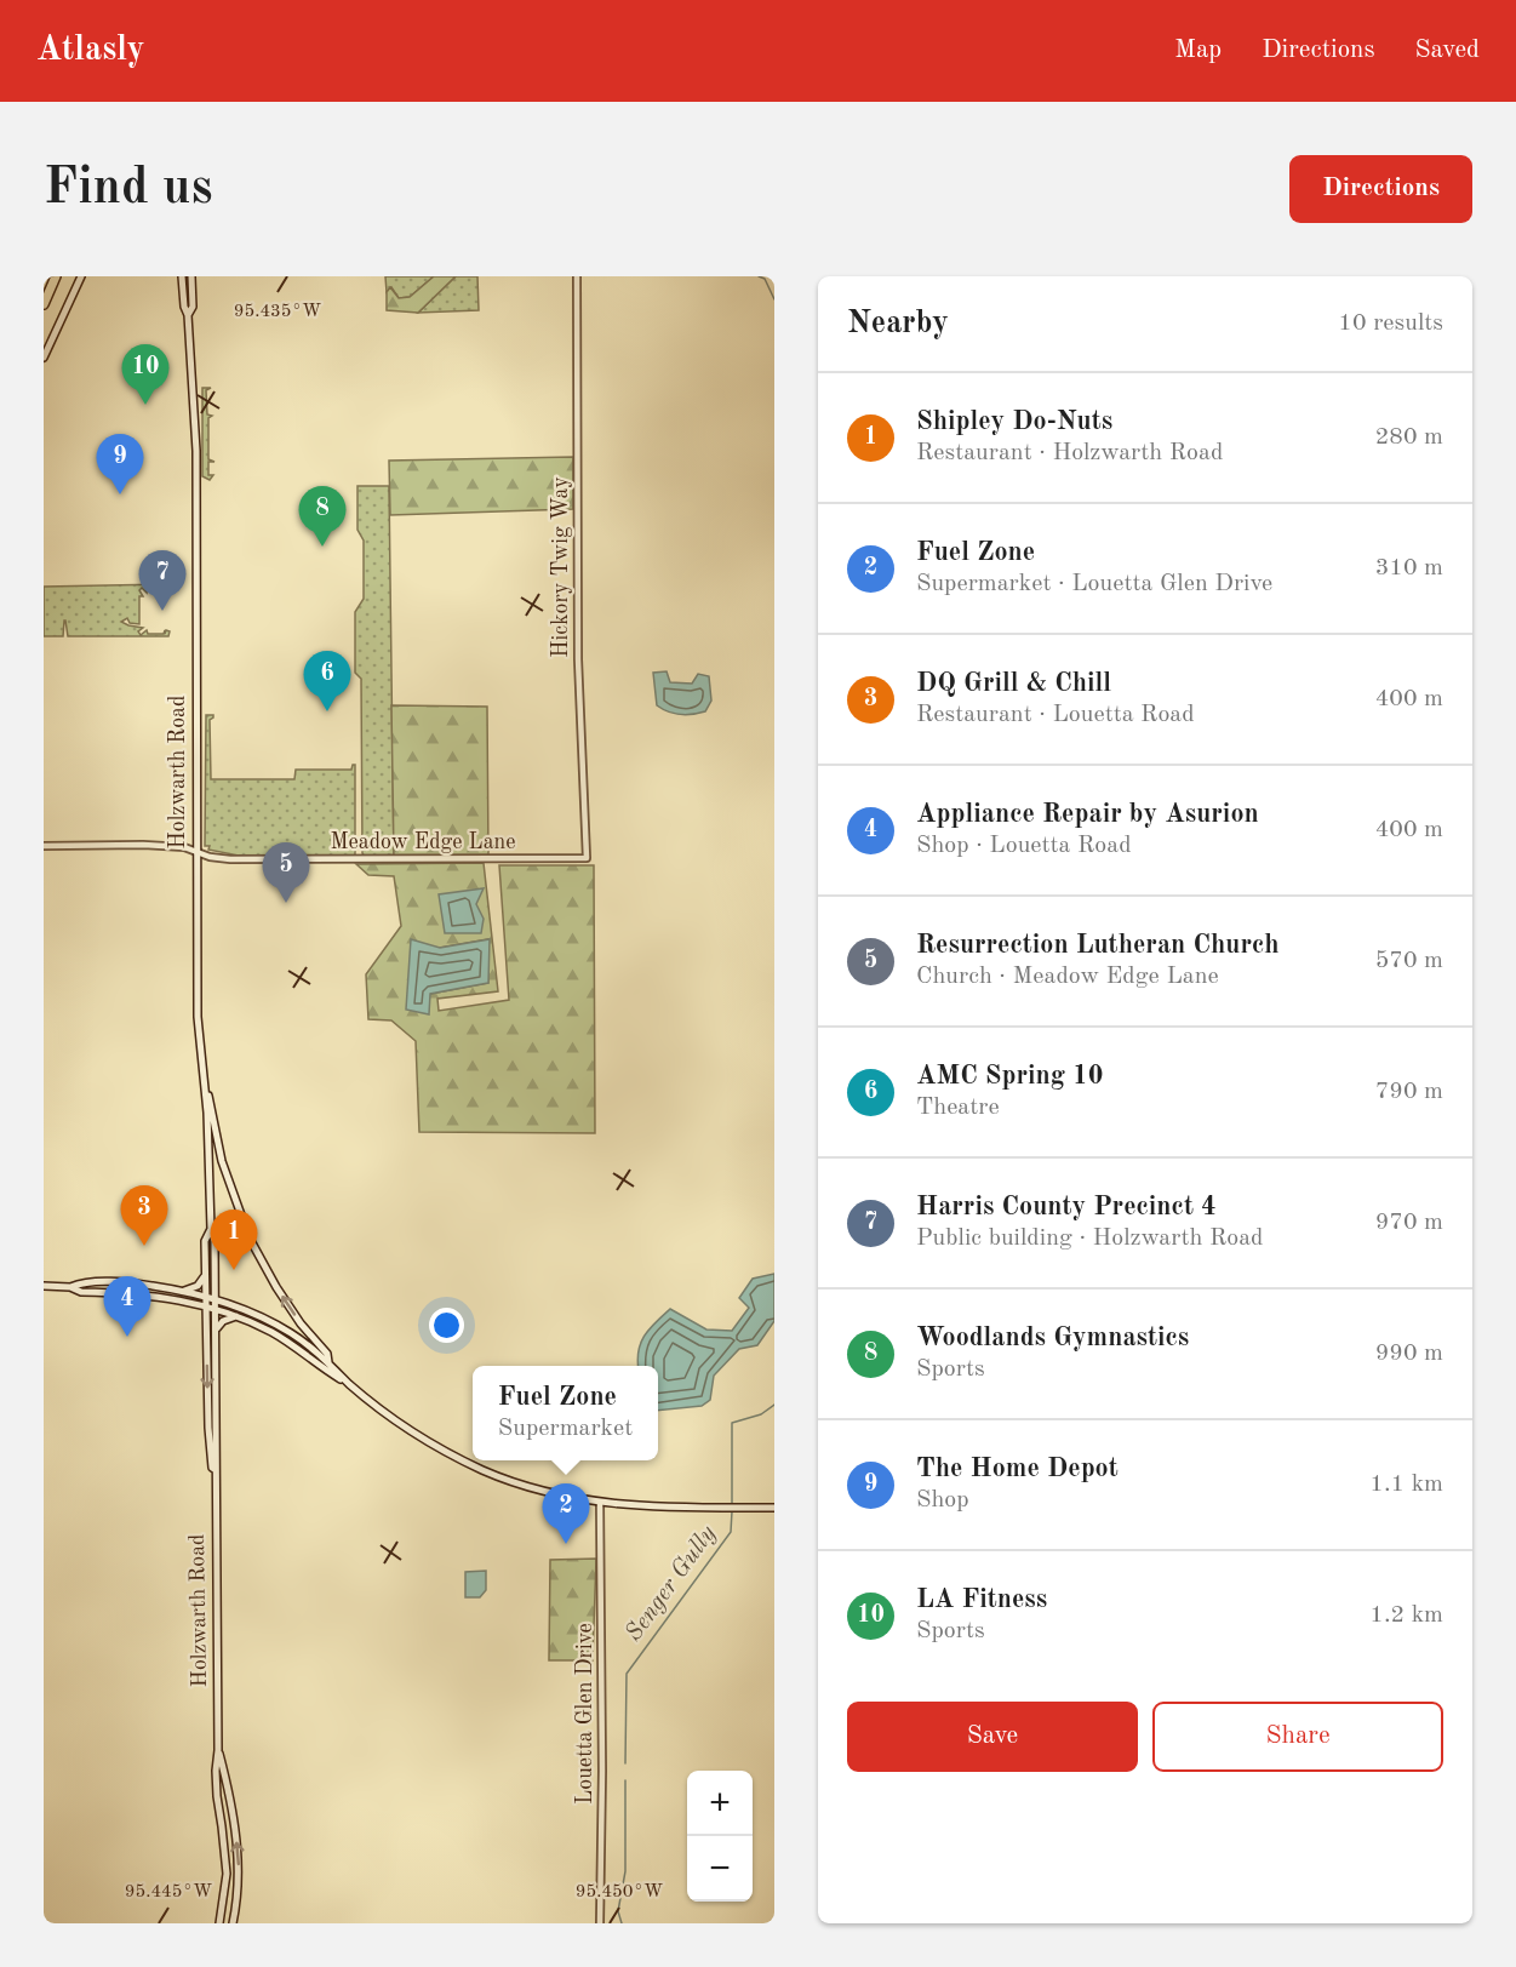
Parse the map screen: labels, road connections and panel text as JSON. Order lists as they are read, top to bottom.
{
  "streets": {
    "main road": ["Holzwarth Road"],
    "street": ["Hickory Twig Way", "Meadow Edge Lane", "Louetta Glen Drive"]
  },
  "crossings": [
    ["Hickory Twig Way", "Meadow Edge Lane"],
    ["Holzwarth Road", "Meadow Edge Lane"]
  ],
  "water": ["Senger Gully"],
  "page": {
    "header": "Atlasly",
    "nav": ["Map", "Directions", "Saved"],
    "buttons": [
      "Directions",
      ["Save", "Share"]
    ],
    "title": "Find us",
    "heading": ["Nearby", "10 results"],
    "pins": [
      "10",
      "9",
      "8",
      "7",
      "6",
      "5",
      "3",
      "1",
      "4",
      "2"
    ],
    "list": [
      {
        "mark": "1",
        "name": "Shipley Do-Nuts",
        "note": "Restaurant · Holzwarth Road",
        "value": "280 m"
      },
      {
        "mark": "2",
        "name": "Fuel Zone",
        "note": "Supermarket · Louetta Glen Drive",
        "value": "310 m"
      },
      {
        "mark": "3",
        "name": "DQ Grill & Chill",
        "note": "Restaurant · Louetta Road",
        "value": "400 m"
      },
      {
        "mark": "4",
        "name": "Appliance Repair by Asurion",
        "note": "Shop · Louetta Road",
        "value": "400 m"
      },
      {
        "mark": "5",
        "name": "Resurrection Lutheran Church",
        "note": "Church · Meadow Edge Lane",
        "value": "570 m"
      },
      {
        "mark": "6",
        "name": "AMC Spring 10",
        "note": "Theatre",
        "value": "790 m"
      },
      {
        "mark": "7",
        "name": "Harris County Precinct 4",
        "note": "Public building · Holzwarth Road",
        "value": "970 m"
      },
      {
        "mark": "8",
        "name": "Woodlands Gymnastics",
        "note": "Sports",
        "value": "990 m"
      },
      {
        "mark": "9",
        "name": "The Home Depot",
        "note": "Shop",
        "value": "1.1 km"
      },
      {
        "mark": "10",
        "name": "LA Fitness",
        "note": "Sports",
        "value": "1.2 km"
      }
    ],
    "popup": ["Fuel Zone", "Supermarket"],
    "map_buttons": ["+", "−"]
  },
  "coordinates": ["95.435°W", "95.445°W", "95.450°W"]
}
